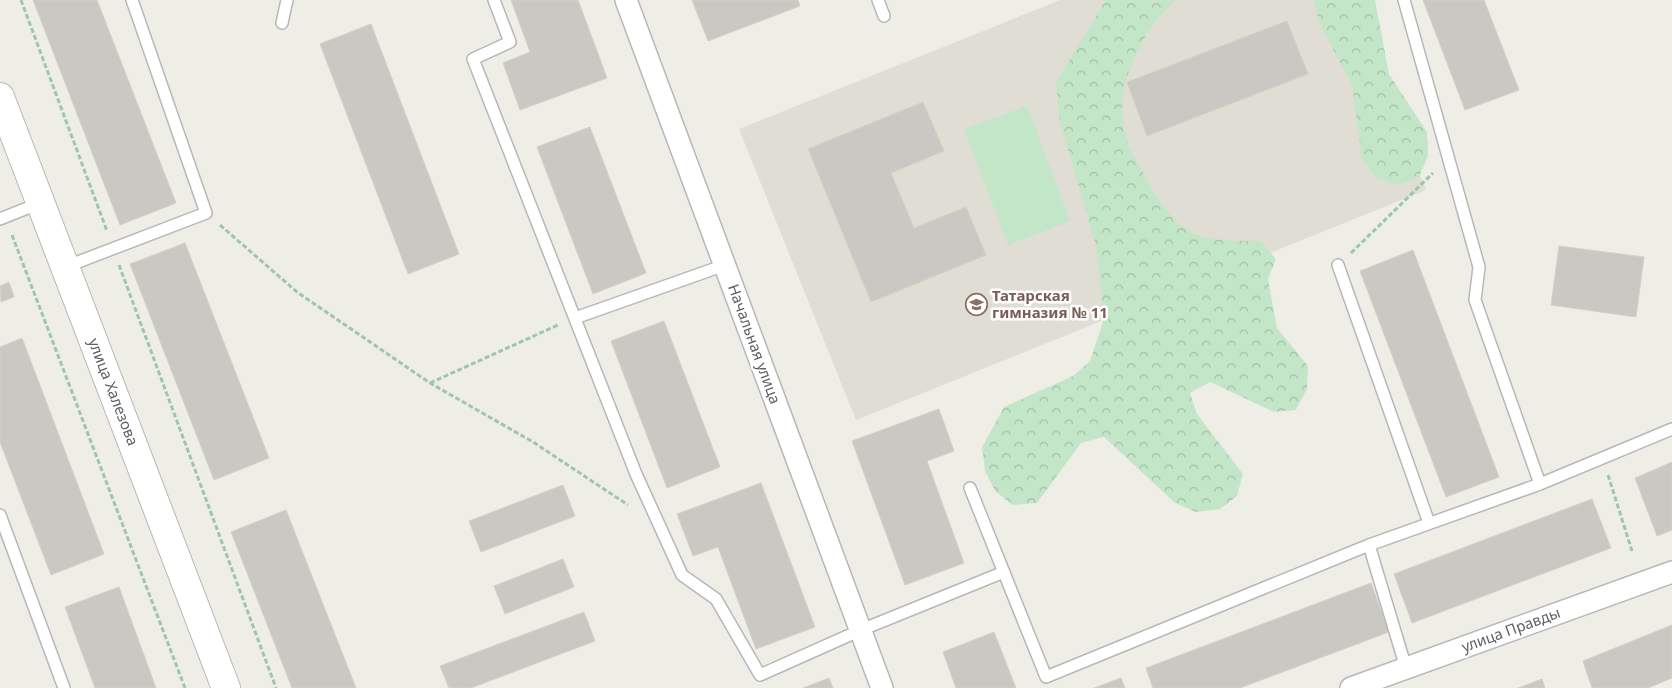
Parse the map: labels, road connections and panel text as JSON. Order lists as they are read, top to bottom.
{
  "streets": {
    "street": ["Начальная улица", "улица Халезова", "улица Правды"]
  },
  "places": {
    "school or university": ["Татарская гимназия № 11"]
  }
}
